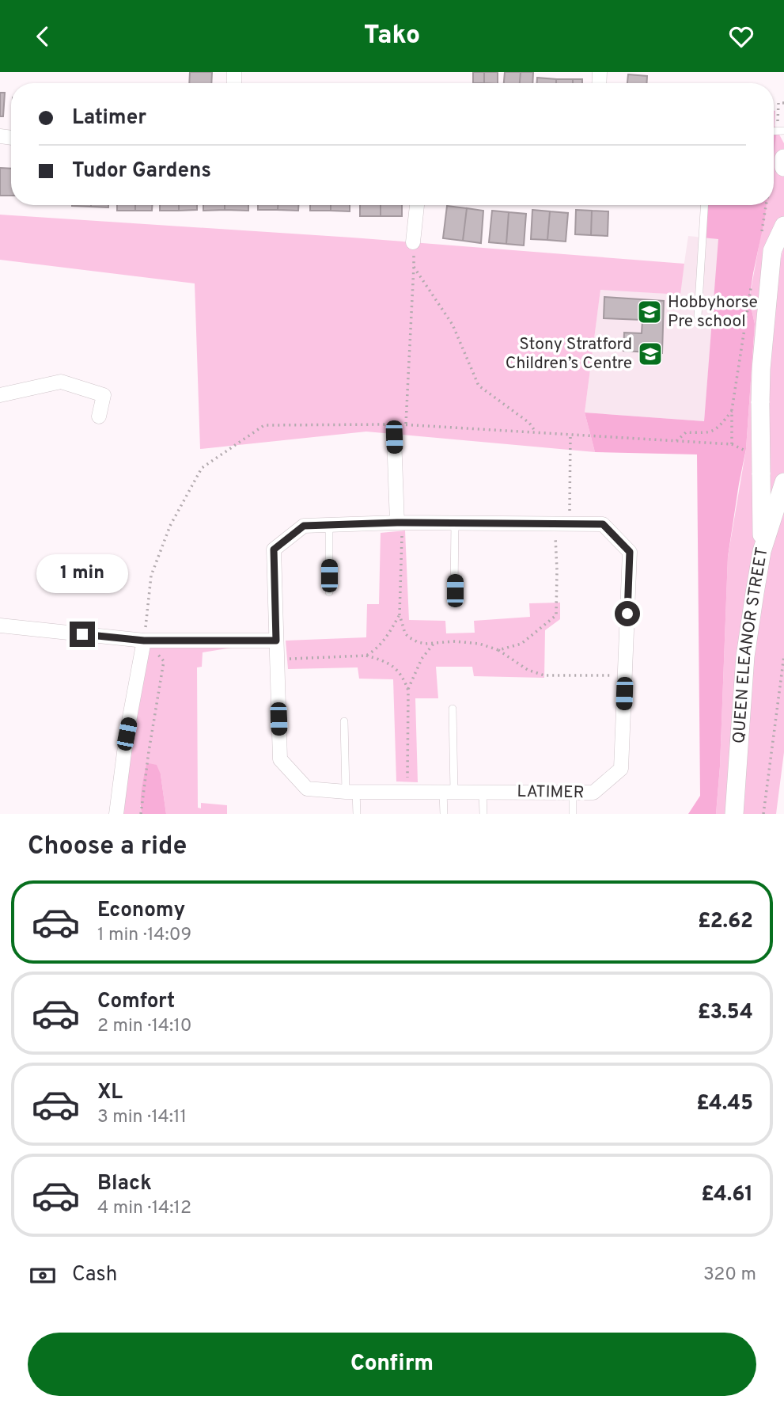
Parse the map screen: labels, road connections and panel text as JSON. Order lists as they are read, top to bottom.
{
  "streets": {
    "street": ["QUEEN ELEANOR STREET", "LATIMER"]
  },
  "places": {
    "school or university": ["Hobbyhorse Pre school", "Stony Stratford Children’s Centre"]
  },
  "page": {
    "header": "Tako",
    "banner": ["Latimer", "Tudor Gardens"],
    "bubble": "1 min",
    "heading": "Choose a ride",
    "list": [
      {
        "name": "Economy",
        "note": "1 min · 14:09",
        "value": "£2.62"
      },
      {
        "name": "Comfort",
        "note": "2 min · 14:10",
        "value": "£3.54"
      },
      {
        "name": "XL",
        "note": "3 min · 14:11",
        "value": "£4.45"
      },
      {
        "name": "Black",
        "note": "4 min · 14:12",
        "value": "£4.61"
      }
    ],
    "pay": ["Cash", "320 m"],
    "buttons": "Confirm"
  }
}
